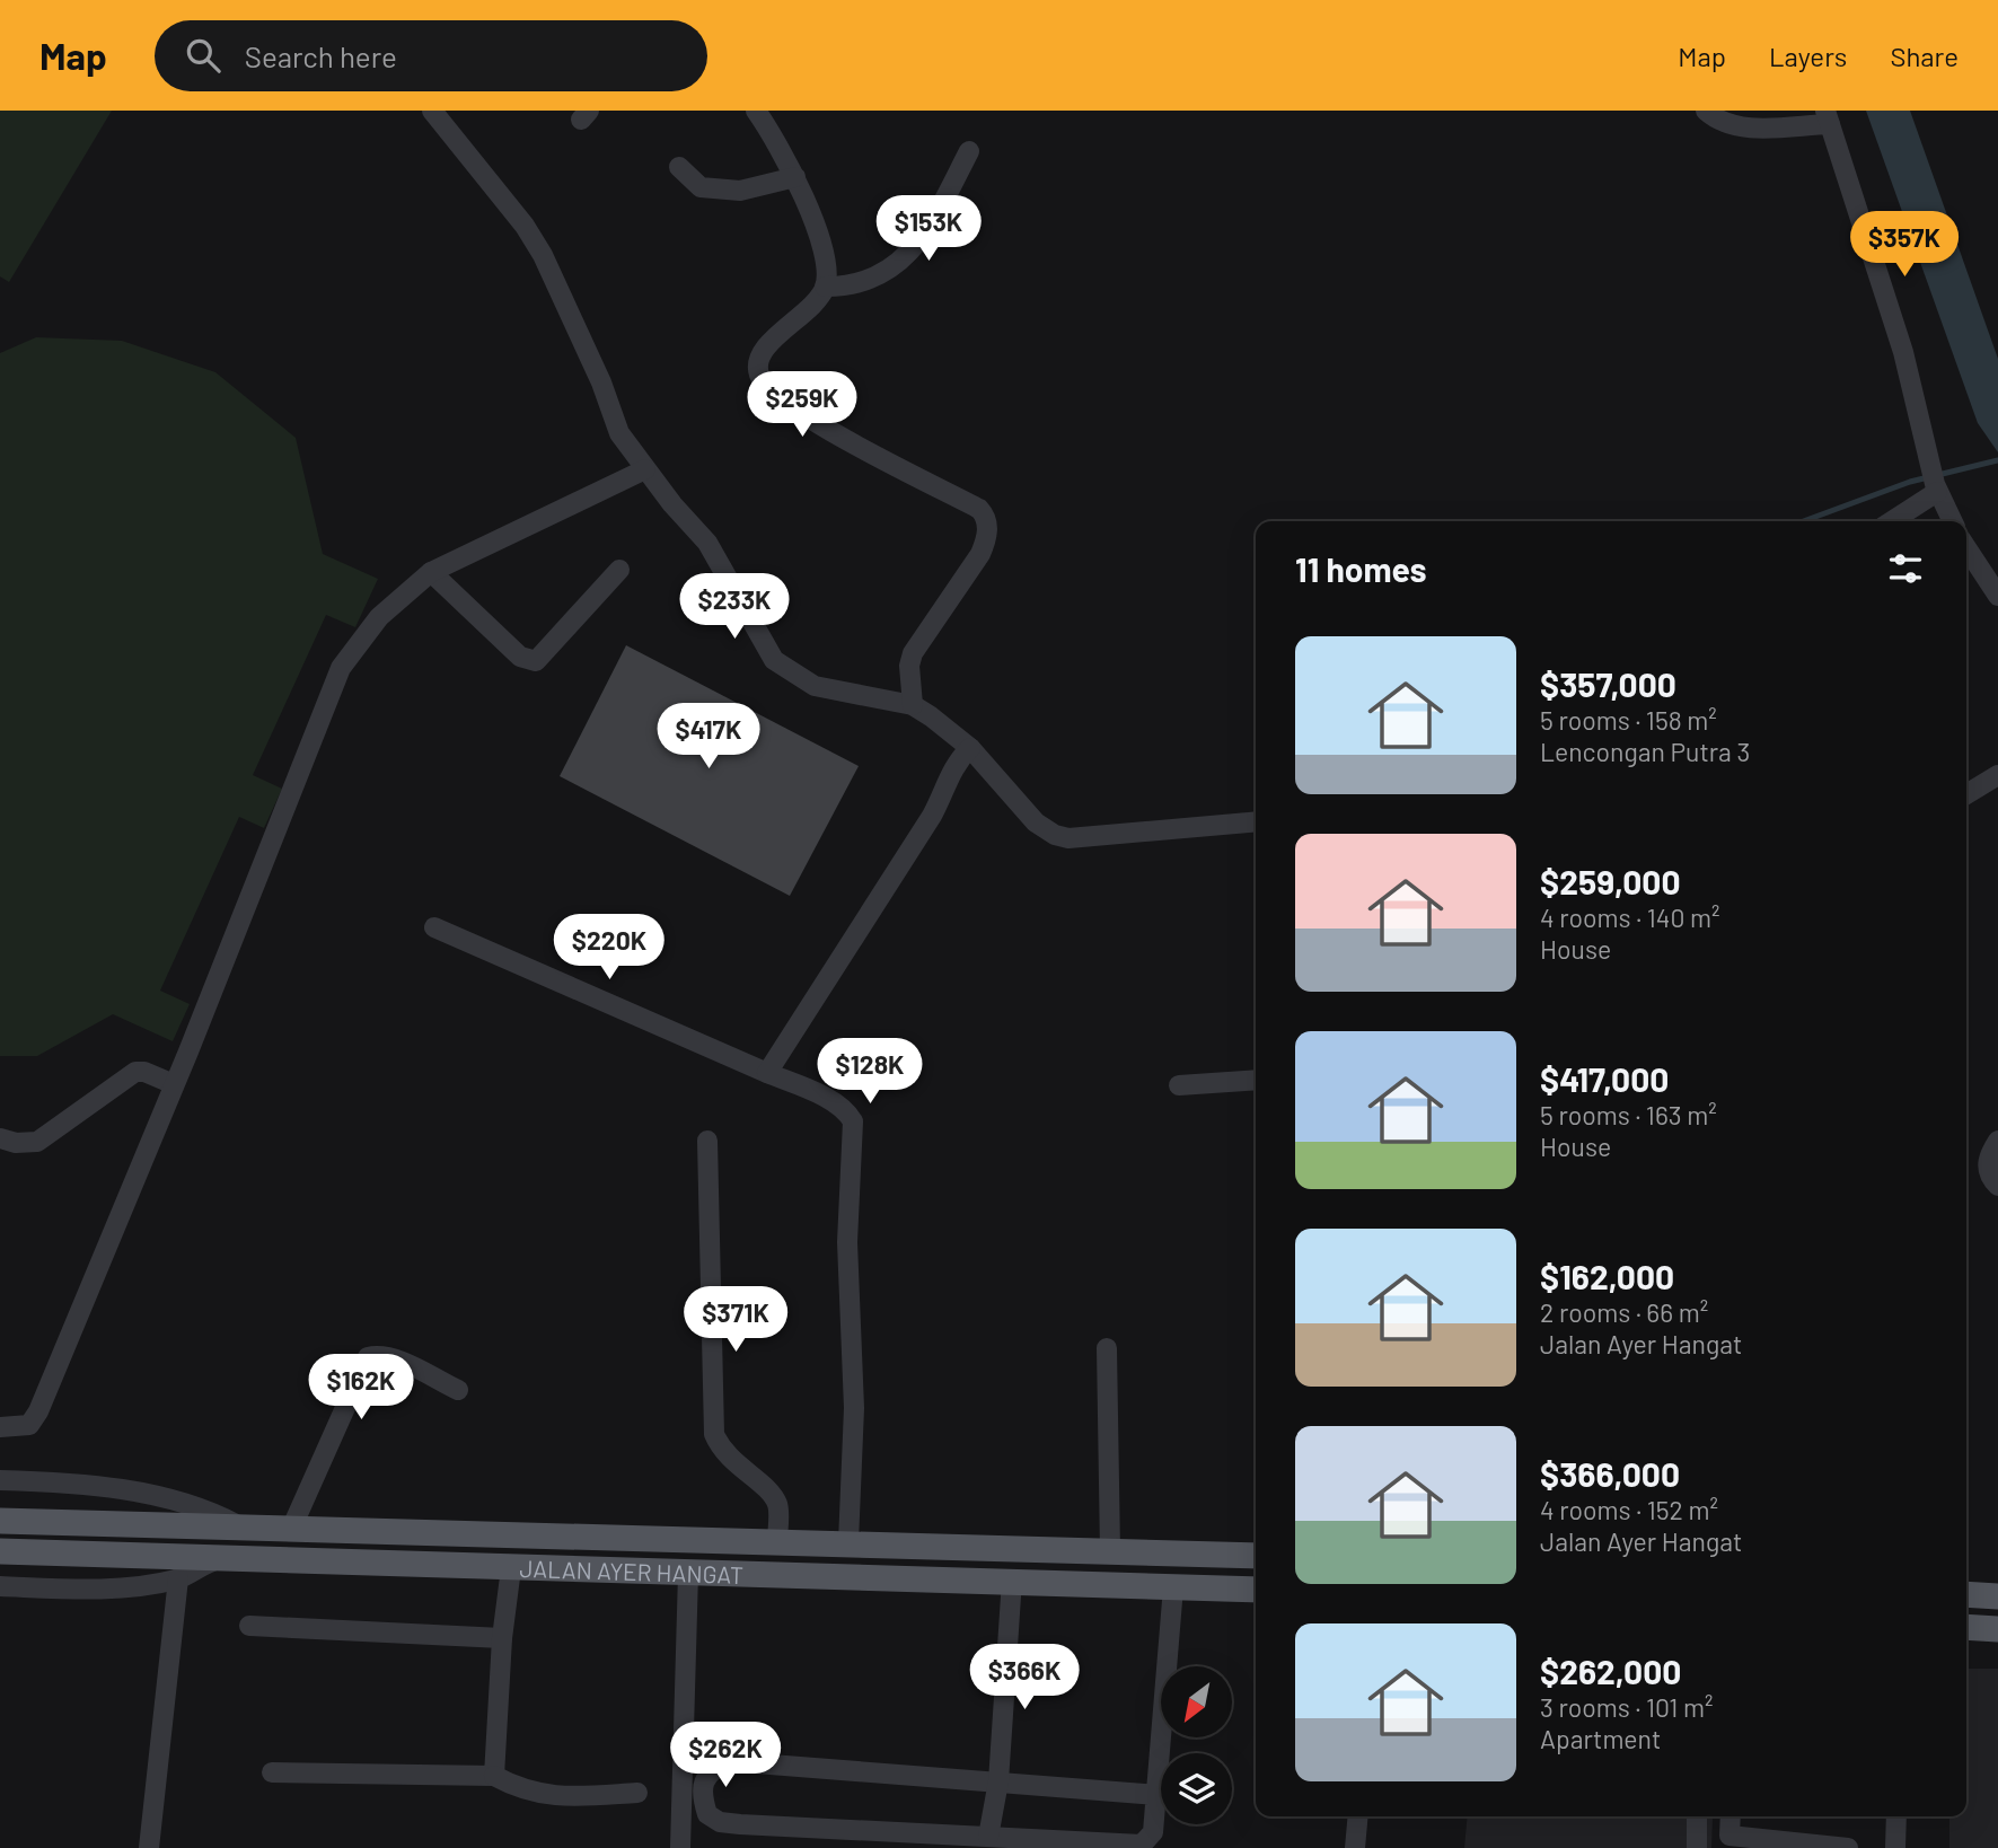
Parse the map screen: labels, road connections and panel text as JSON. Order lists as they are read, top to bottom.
{
  "streets": {
    "main road": ["JALAN AYER HANGAT"]
  },
  "north": "bottom left",
  "page": {
    "header": "Map",
    "search": "Search here",
    "nav": ["Map", "Layers", "Share"],
    "price": [
      "$153K",
      "$357K",
      "$259K",
      "$233K",
      "$417K",
      "$220K",
      "$128K",
      "$371K",
      "$162K",
      "$366K",
      "$262K"
    ],
    "heading": "11 homes",
    "list": [
      {
        "name": "$357,000",
        "note": "5 rooms · 158 m² · Lencongan Putra 3"
      },
      {
        "name": "$259,000",
        "note": "4 rooms · 140 m² · House"
      },
      {
        "name": "$417,000",
        "note": "5 rooms · 163 m² · House"
      },
      {
        "name": "$162,000",
        "note": "2 rooms · 66 m² · Jalan Ayer Hangat"
      },
      {
        "name": "$366,000",
        "note": "4 rooms · 152 m² · Jalan Ayer Hangat"
      },
      {
        "name": "$262,000",
        "note": "3 rooms · 101 m² · Apartment"
      }
    ]
  }
}
